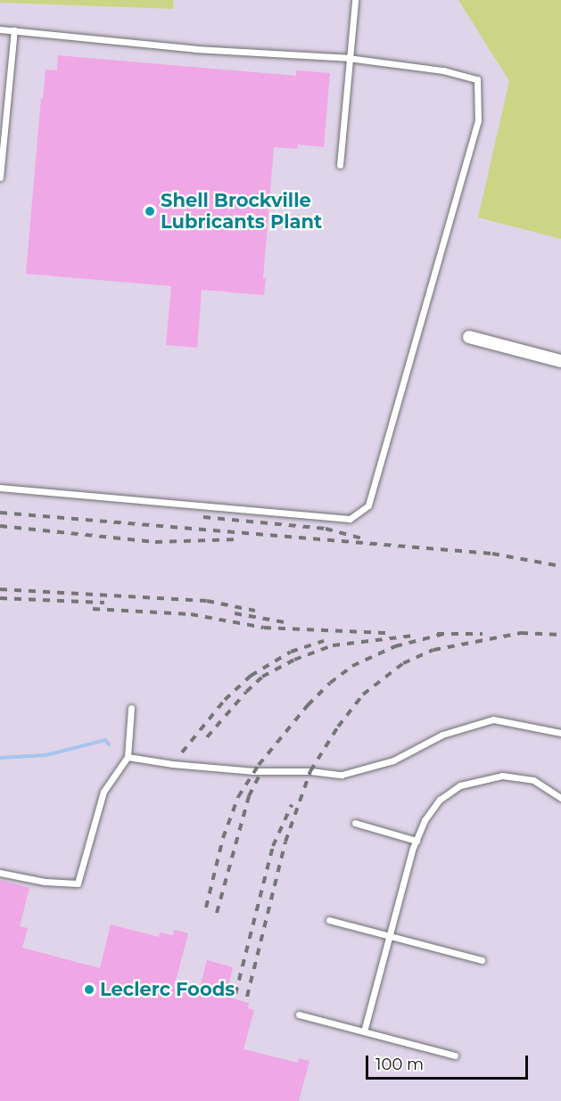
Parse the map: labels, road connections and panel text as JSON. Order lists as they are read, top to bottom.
{
  "places": ["Shell Brockville Lubricants Plant", "Leclerc Foods"],
  "scale_bar": "100 m"
}
